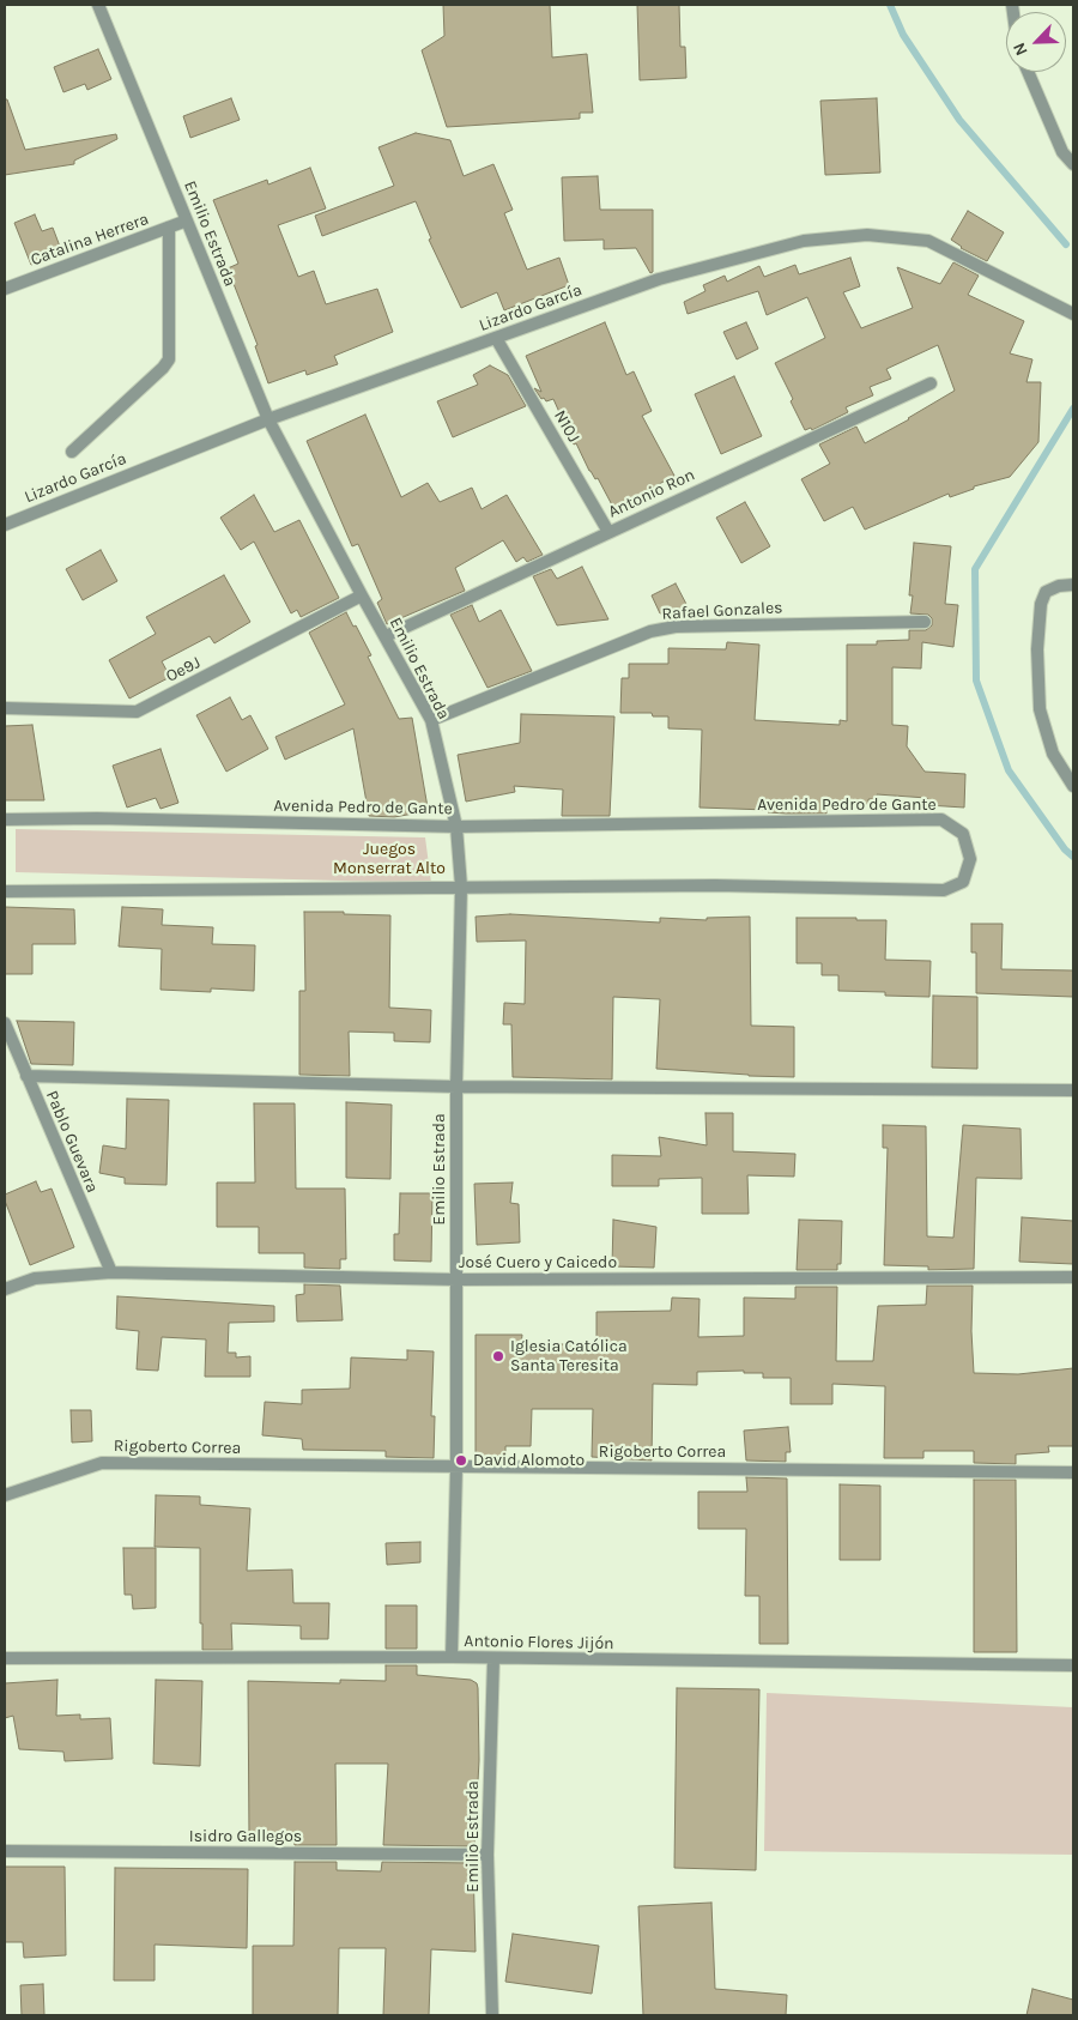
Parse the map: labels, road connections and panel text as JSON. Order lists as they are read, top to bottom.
{
  "streets": {
    "street": [
      "Emilio Estrada",
      "Catalina Herrera",
      "Lizardo García",
      "N10J",
      "Antonio Ron",
      "Rafael Gonzales",
      "Oe9J",
      "Avenida Pedro de Gante",
      "Pablo Guevara",
      "José Cuero y Caicedo",
      "Rigoberto Correa",
      "Antonio Flores Jijón",
      "Isidro Gallegos"
    ]
  },
  "crossings": [
    ["Emilio Estrada", "Catalina Herrera"],
    ["Emilio Estrada", "Lizardo García"],
    ["Emilio Estrada", "Antonio Ron"],
    ["Emilio Estrada", "Rafael Gonzales"],
    ["Emilio Estrada", "Oe9J"],
    ["Emilio Estrada", "Avenida Pedro de Gante"],
    ["Emilio Estrada", "José Cuero y Caicedo"],
    ["Emilio Estrada", "Rigoberto Correa"],
    ["Emilio Estrada", "Antonio Flores Jijón"],
    ["Emilio Estrada", "Isidro Gallegos"],
    ["Lizardo García", "N10J"],
    ["N10J", "Antonio Ron"],
    ["Pablo Guevara", "José Cuero y Caicedo"]
  ],
  "parks": ["Juegos Monserrat Alto"],
  "places": ["Iglesia Católica Santa Teresita", "David Alomoto"],
  "north": "bottom left"
}
